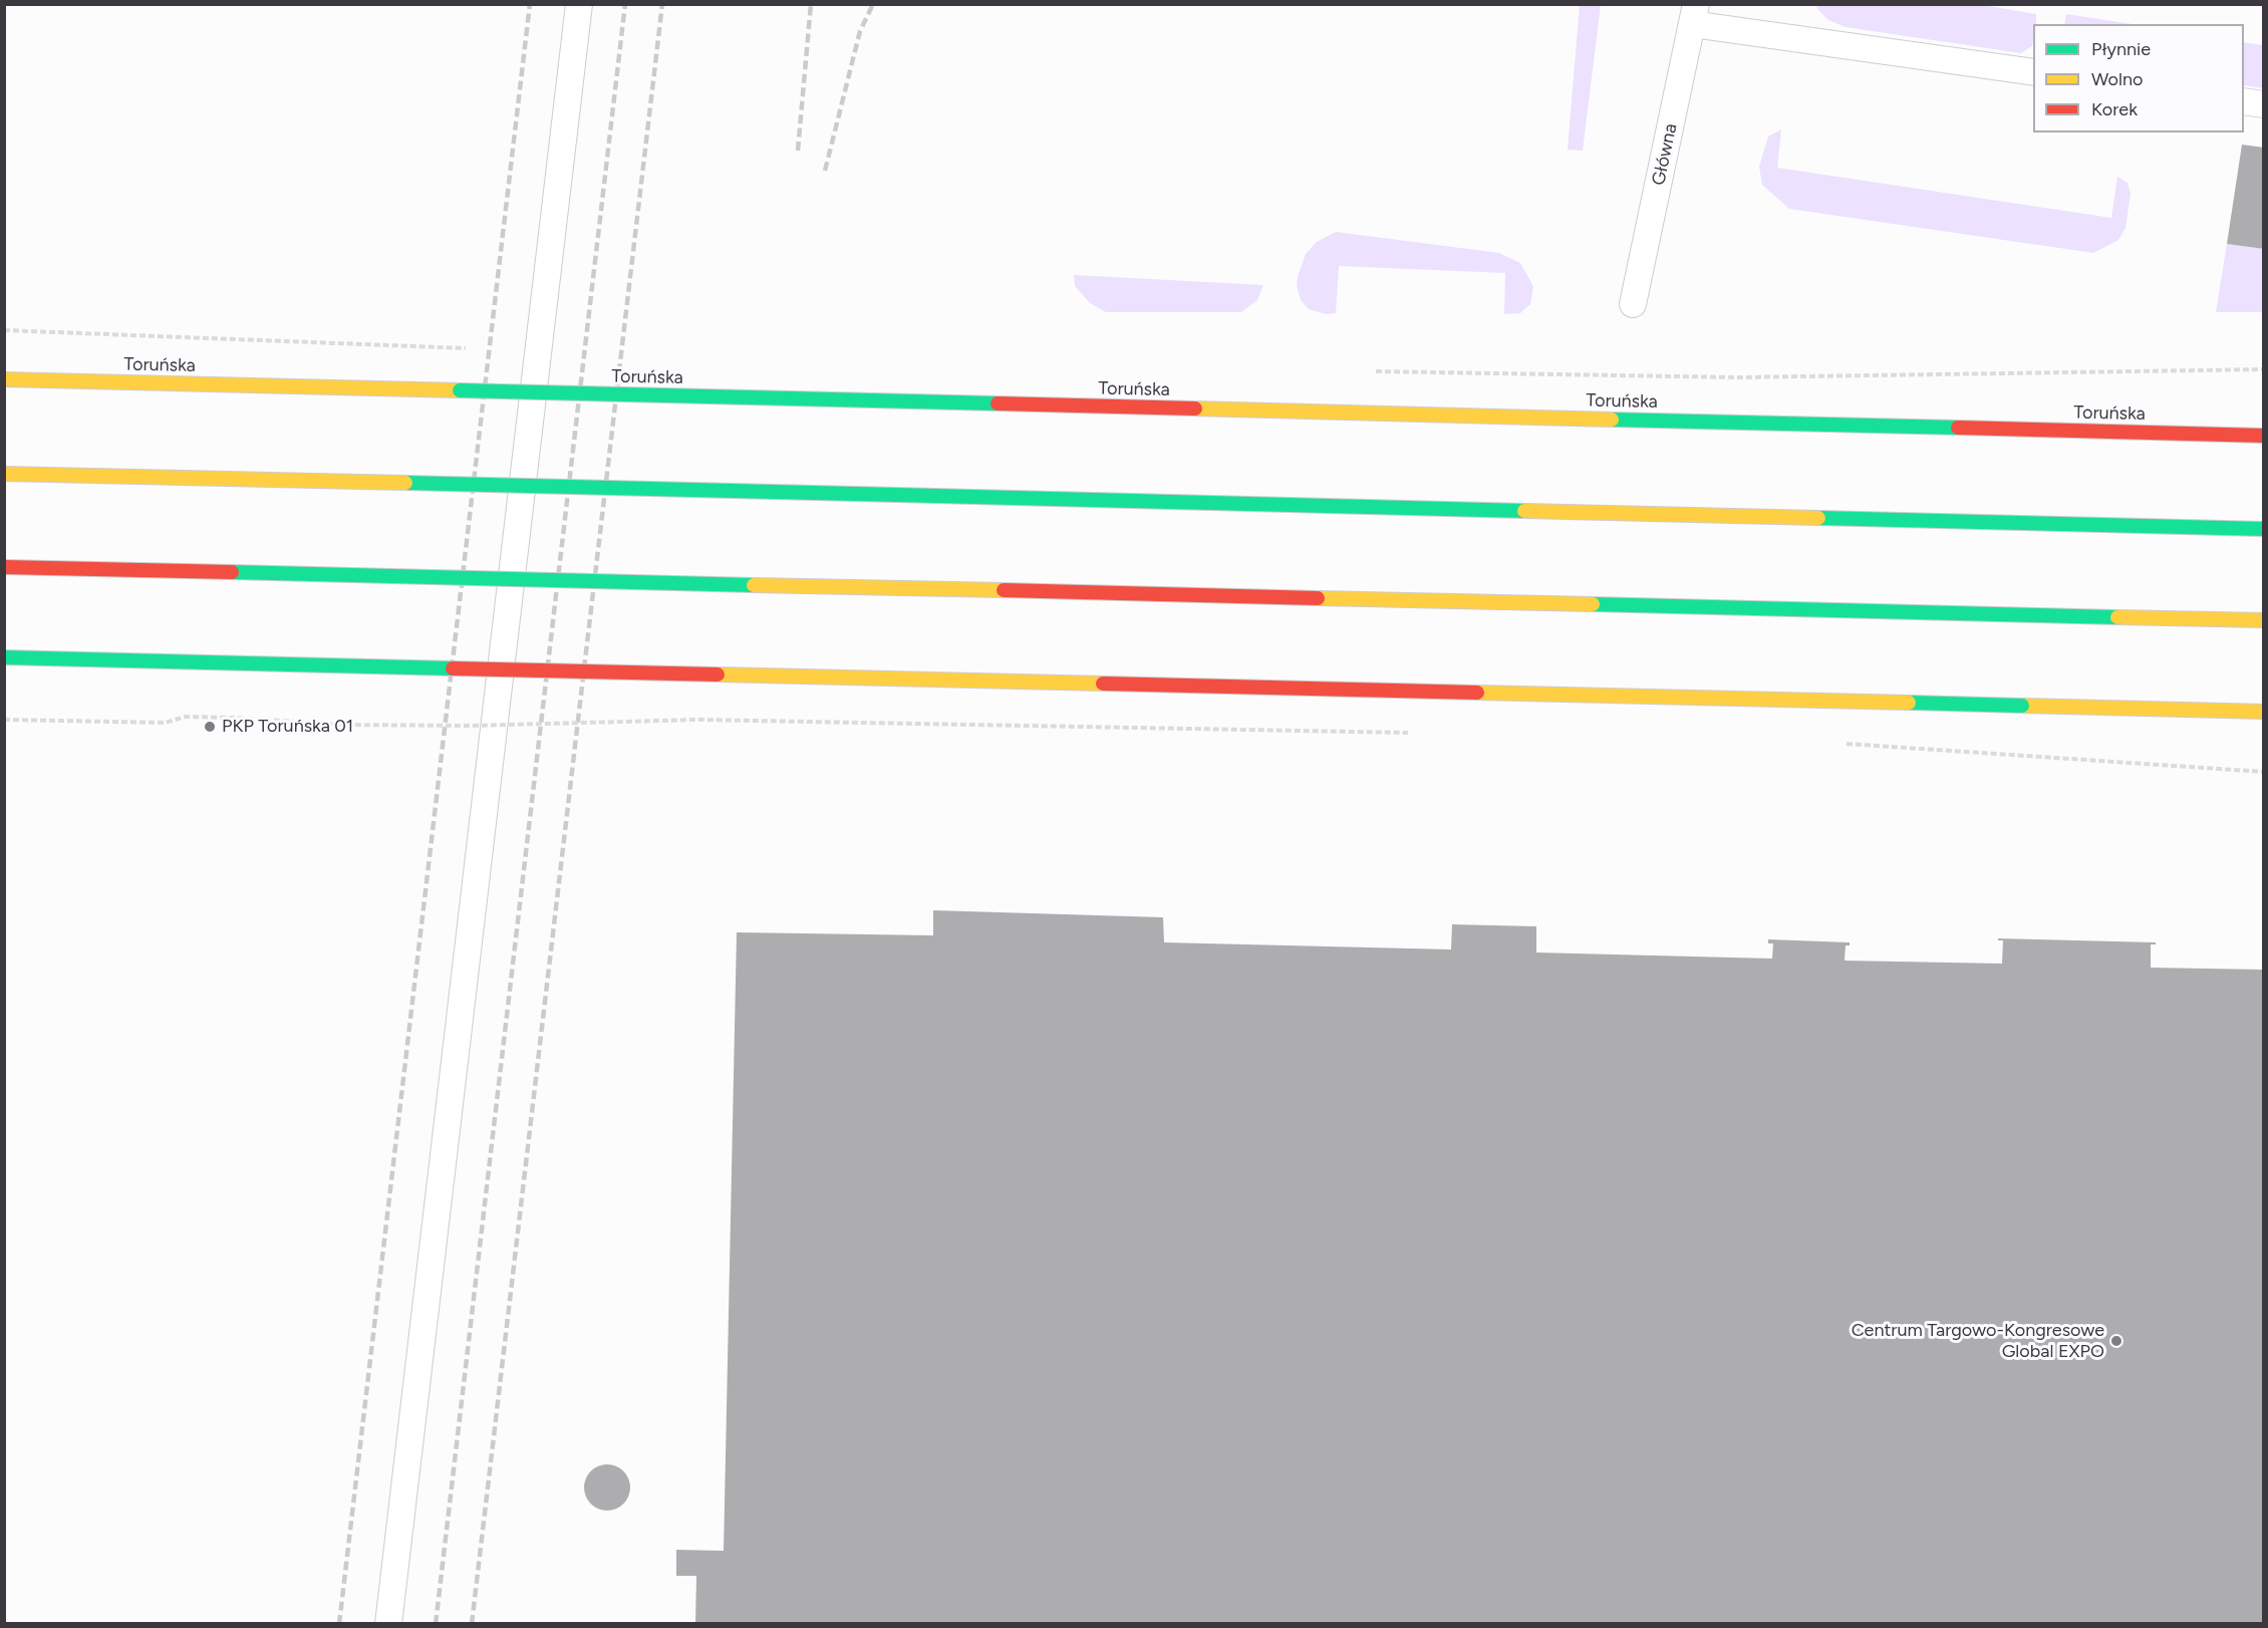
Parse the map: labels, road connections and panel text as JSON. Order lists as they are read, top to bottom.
{
  "streets": {
    "main road": ["Toruńska"],
    "lane": ["Główna"]
  },
  "places": ["PKP Toruńska 01", "Centrum Targowo-Kongresowe Global EXPO"],
  "legend": ["Płynnie", "Wolno", "Korek"]
}
